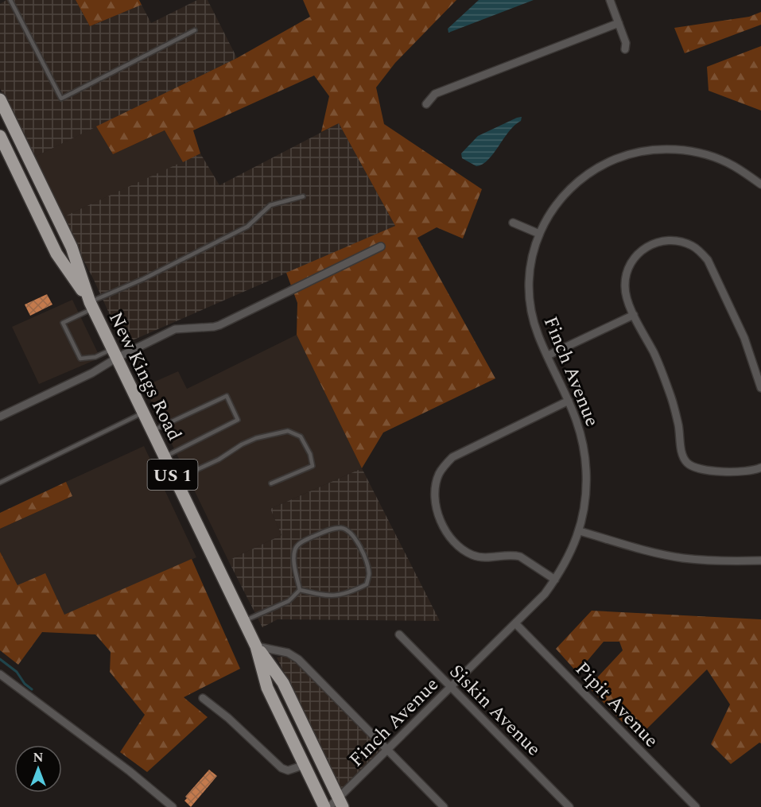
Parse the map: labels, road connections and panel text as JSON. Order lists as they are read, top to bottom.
{
  "streets": {
    "highway": ["New Kings Road", "US 1"],
    "street": ["Finch Avenue", "Pipit Avenue", "Siskin Avenue"]
  },
  "crossings": [
    ["Finch Avenue", "New Kings Road"],
    ["Finch Avenue", "Pipit Avenue"],
    ["Finch Avenue", "Siskin Avenue"]
  ],
  "north": "top"
}
